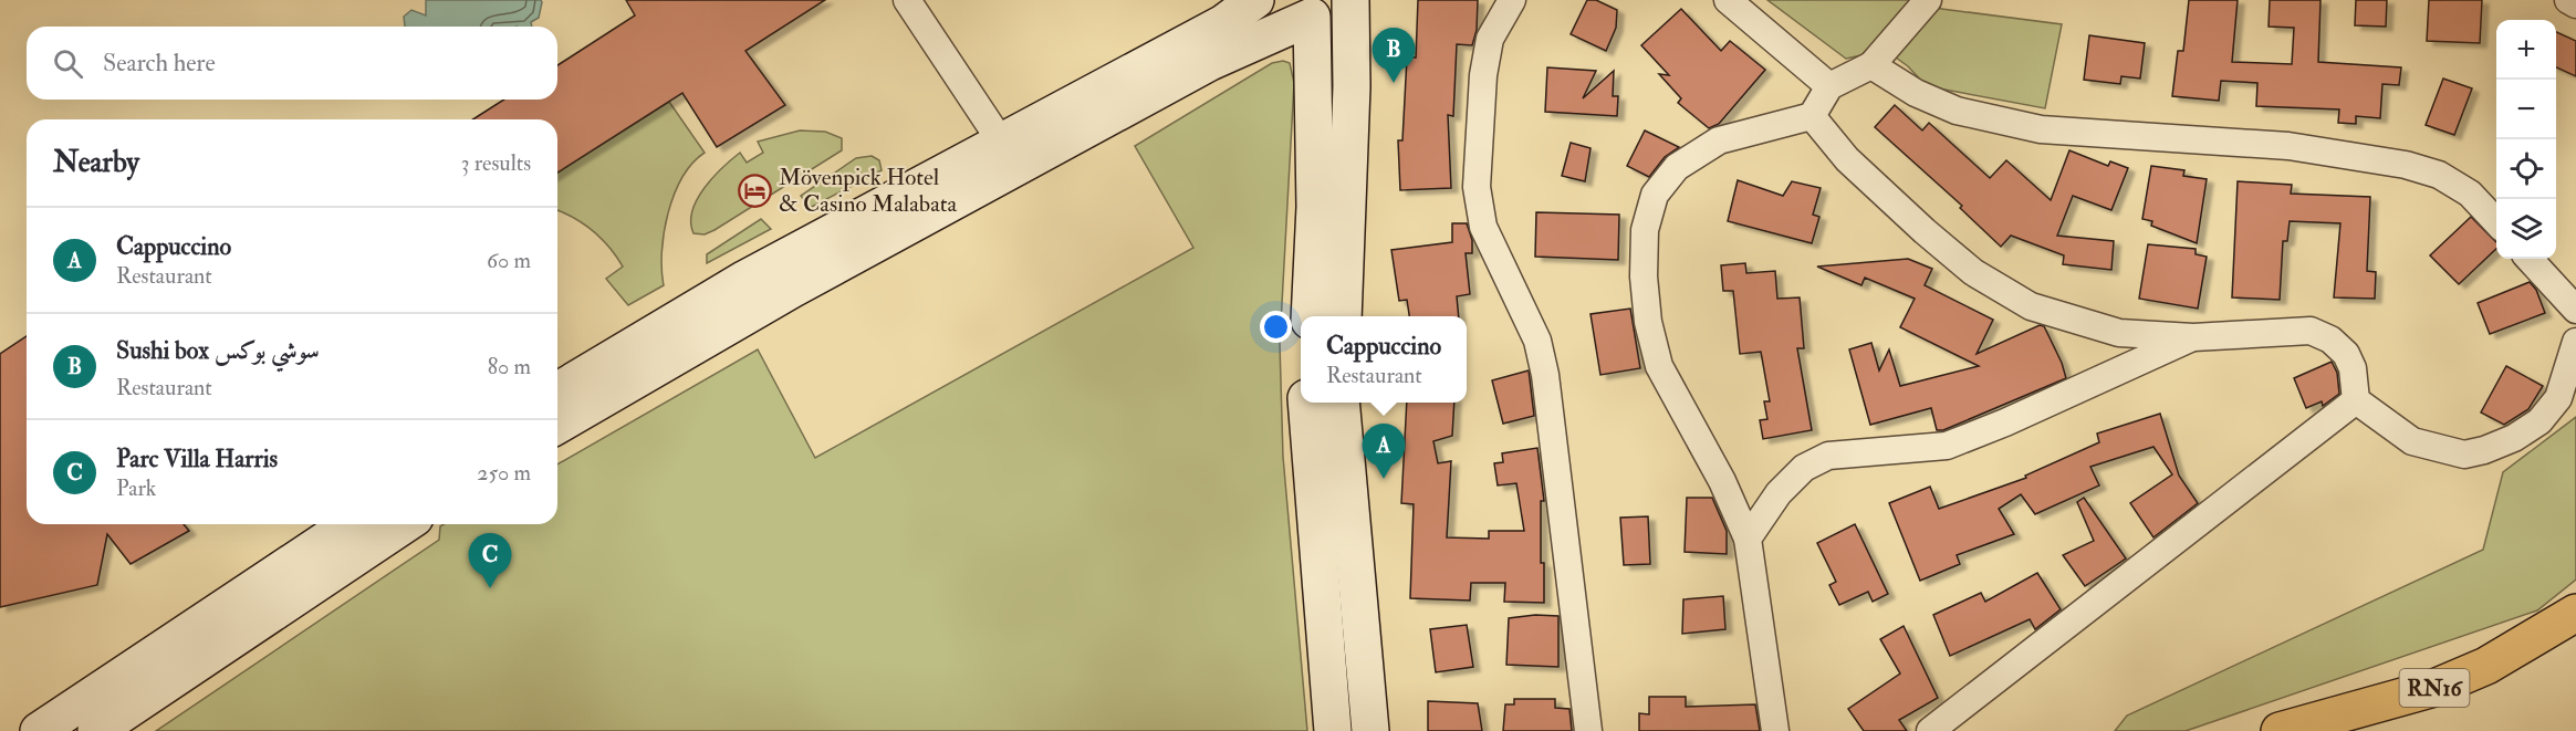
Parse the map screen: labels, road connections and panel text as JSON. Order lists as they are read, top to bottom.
{
  "streets": {
    "main road": ["RN16"]
  },
  "places": {
    "hotel": ["Mövenpick Hotel & Casino Malabata"]
  },
  "page": {
    "map_buttons": ["+", "−"],
    "search": "Search here",
    "pins": ["B", "A", "C"],
    "heading": ["Nearby", "3 results"],
    "list": [
      {
        "mark": "A",
        "name": "Cappuccino",
        "note": "Restaurant",
        "value": "60 m"
      },
      {
        "mark": "B",
        "name": "Sushi box سوشي بوكس",
        "note": "Restaurant",
        "value": "80 m"
      },
      {
        "mark": "C",
        "name": "Parc Villa Harris",
        "note": "Park",
        "value": "250 m"
      }
    ],
    "popup": ["Cappuccino", "Restaurant"]
  }
}
